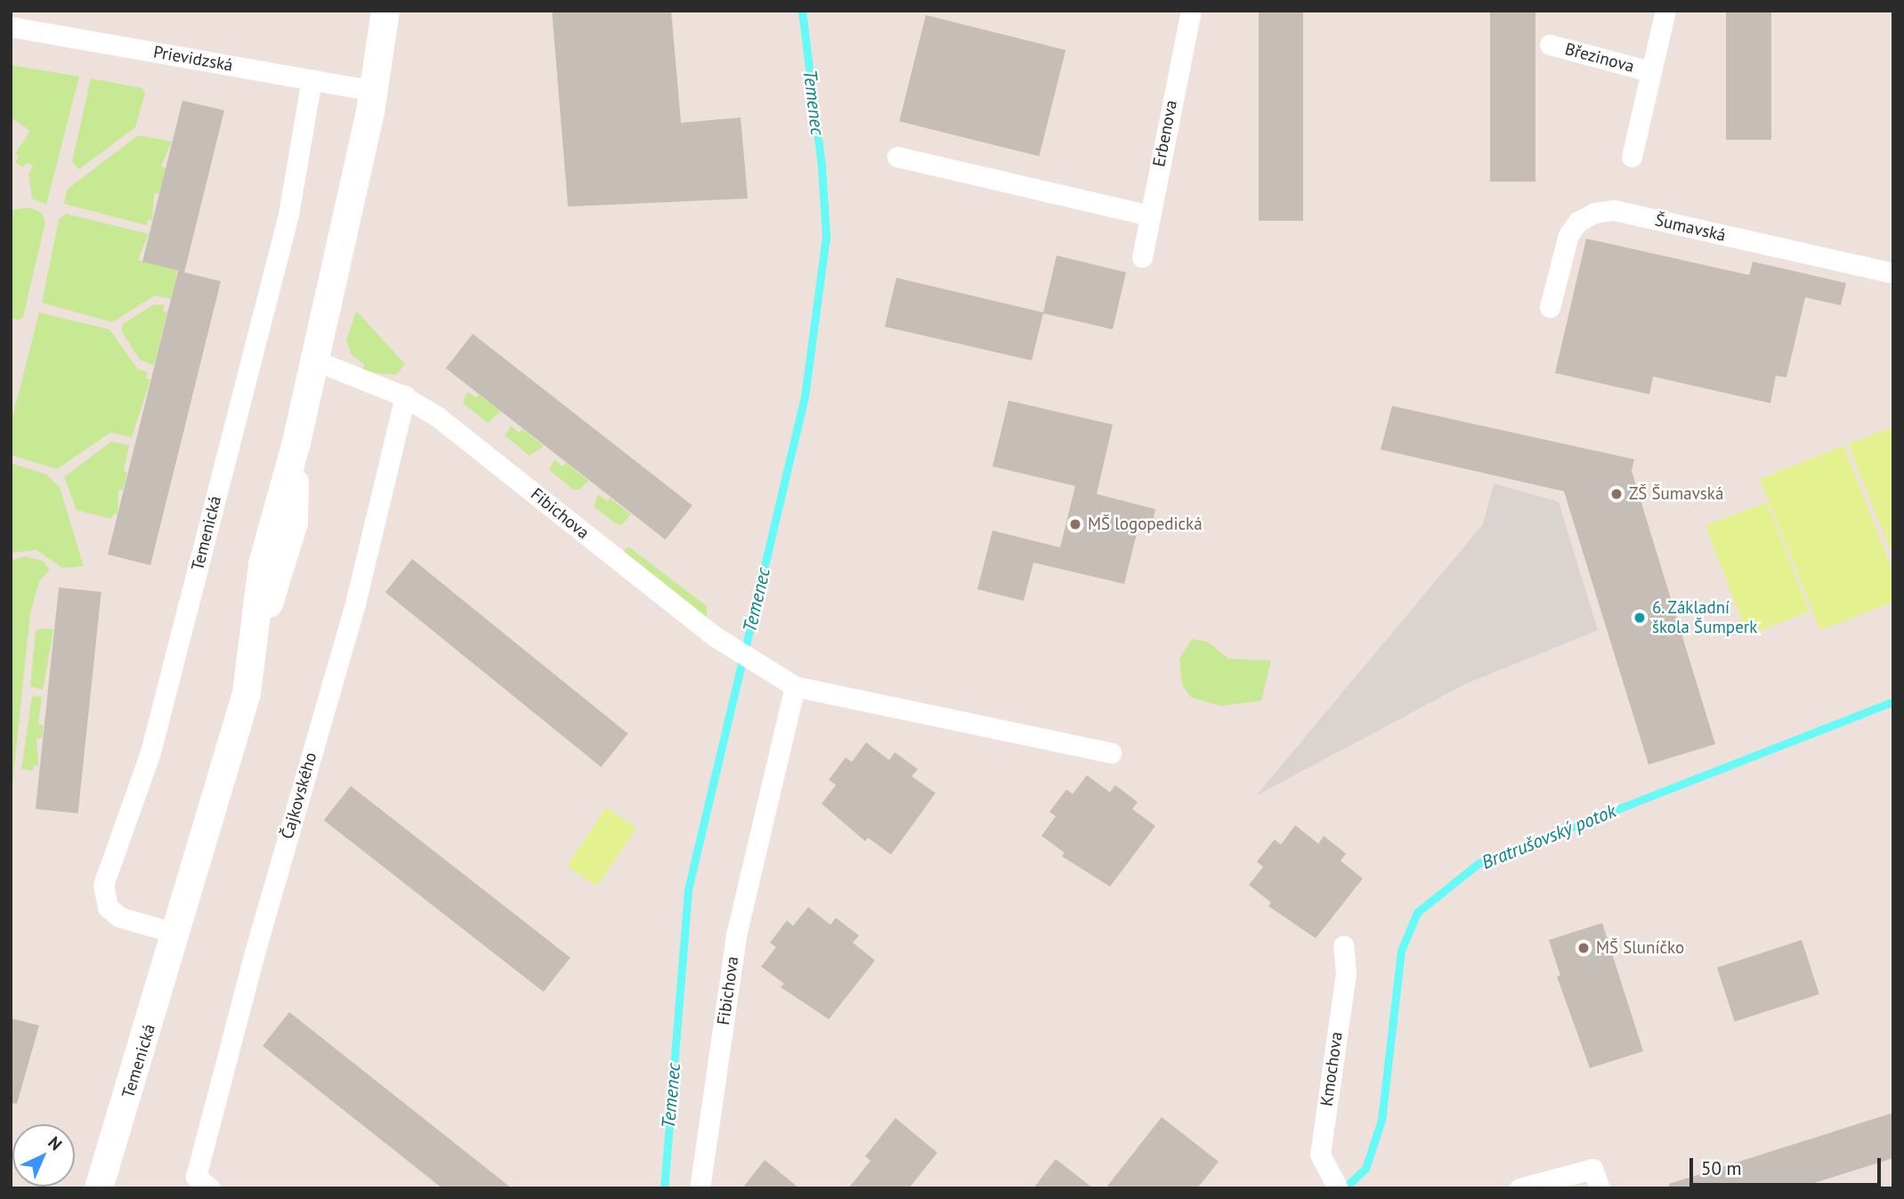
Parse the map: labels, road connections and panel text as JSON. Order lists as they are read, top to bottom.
{
  "streets": {
    "street": [
      "Březinova",
      "Prievidzská",
      "Erbenova",
      "Šumavská",
      "Fibichova",
      "Temenická",
      "Čajkovského",
      "Kmochova"
    ]
  },
  "crossings": [
    ["Prievidzská", "Temenická"],
    ["Fibichova", "Temenická"],
    ["Fibichova", "Čajkovského"]
  ],
  "water": ["Temenec", "Bratrušovský potok"],
  "places": [
    "ZŠ Šumavská",
    "MŠ logopedická",
    "6. Základní škola Šumperk",
    "MŠ Sluníčko"
  ],
  "scale_bar": "50 m",
  "north": "top right"
}
